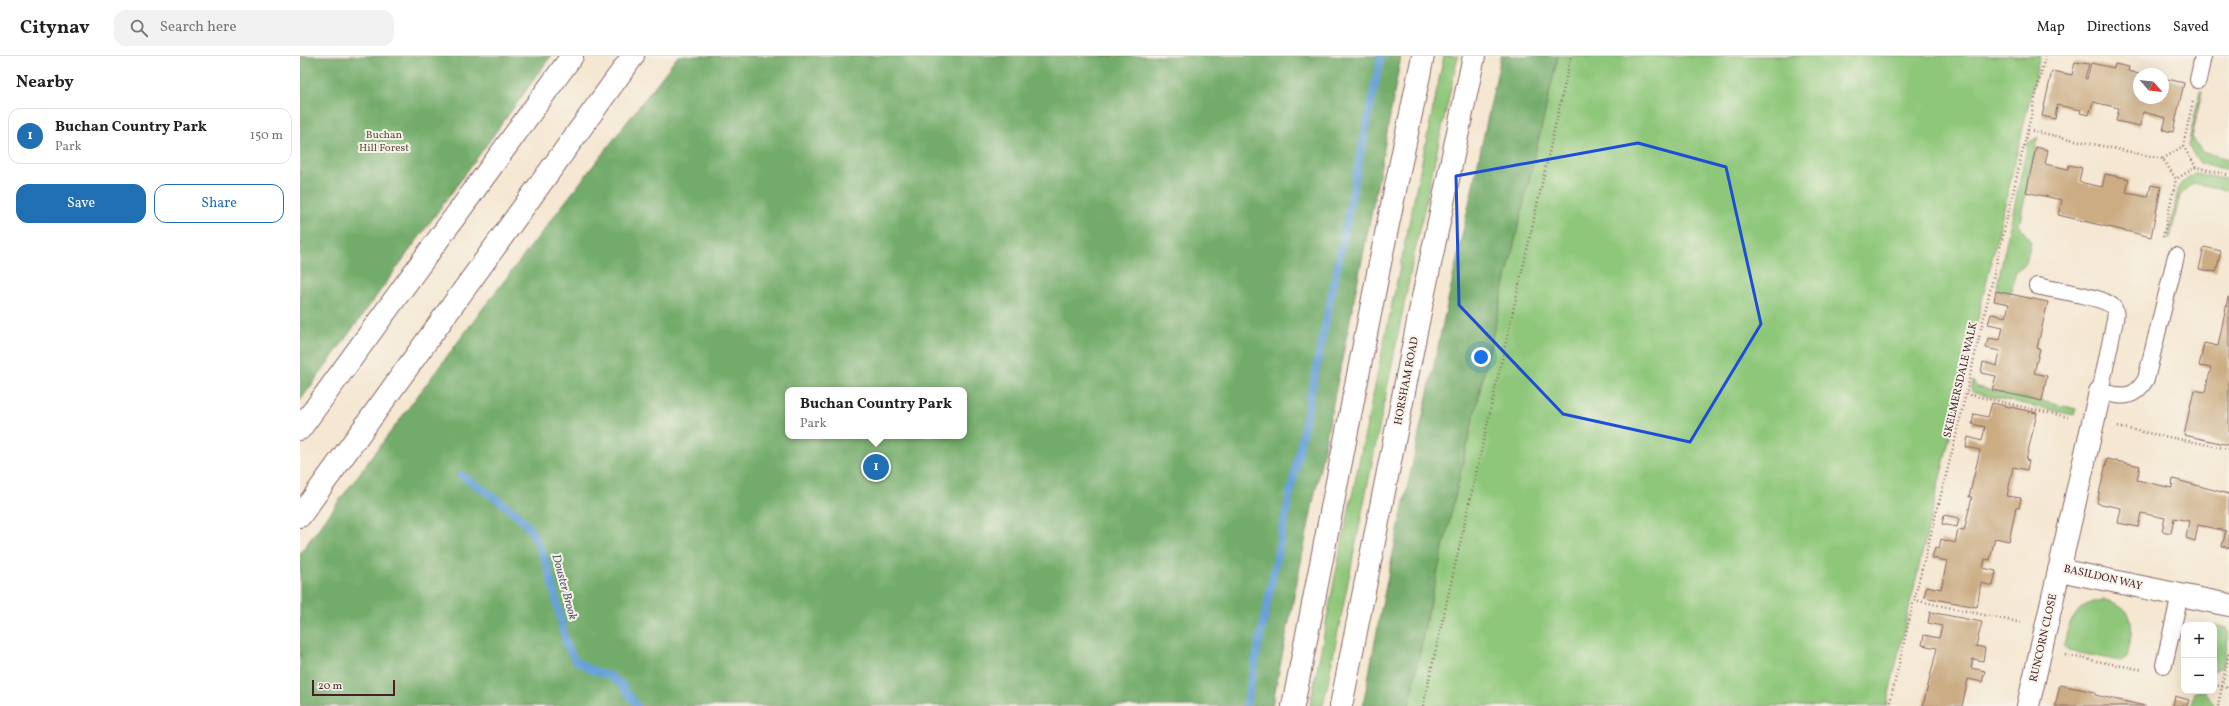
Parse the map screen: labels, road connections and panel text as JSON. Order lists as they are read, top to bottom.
{
  "streets": {
    "main road": ["HORSHAM ROAD", "BASILDON WAY", "RUNCORN CLOSE"],
    "path": ["SKELMERSDALE WALK"]
  },
  "crossings": [
    ["BASILDON WAY", "RUNCORN CLOSE"]
  ],
  "water": ["Douster Brook"],
  "parks": ["Buchan Hill Forest"],
  "scale_bar": "20 m",
  "north": "bottom right",
  "page": {
    "header": "Citynav",
    "search": "Search here",
    "nav": ["Map", "Directions", "Saved"],
    "heading": "Nearby",
    "list": [
      {
        "mark": "1",
        "name": "Buchan Country Park",
        "note": "Park",
        "value": "150 m"
      }
    ],
    "buttons": ["Save", "Share"],
    "popup": ["Buchan Country Park", "Park"],
    "pins": "1",
    "map_buttons": ["+", "−"],
    "scale": "20 m"
  }
}
